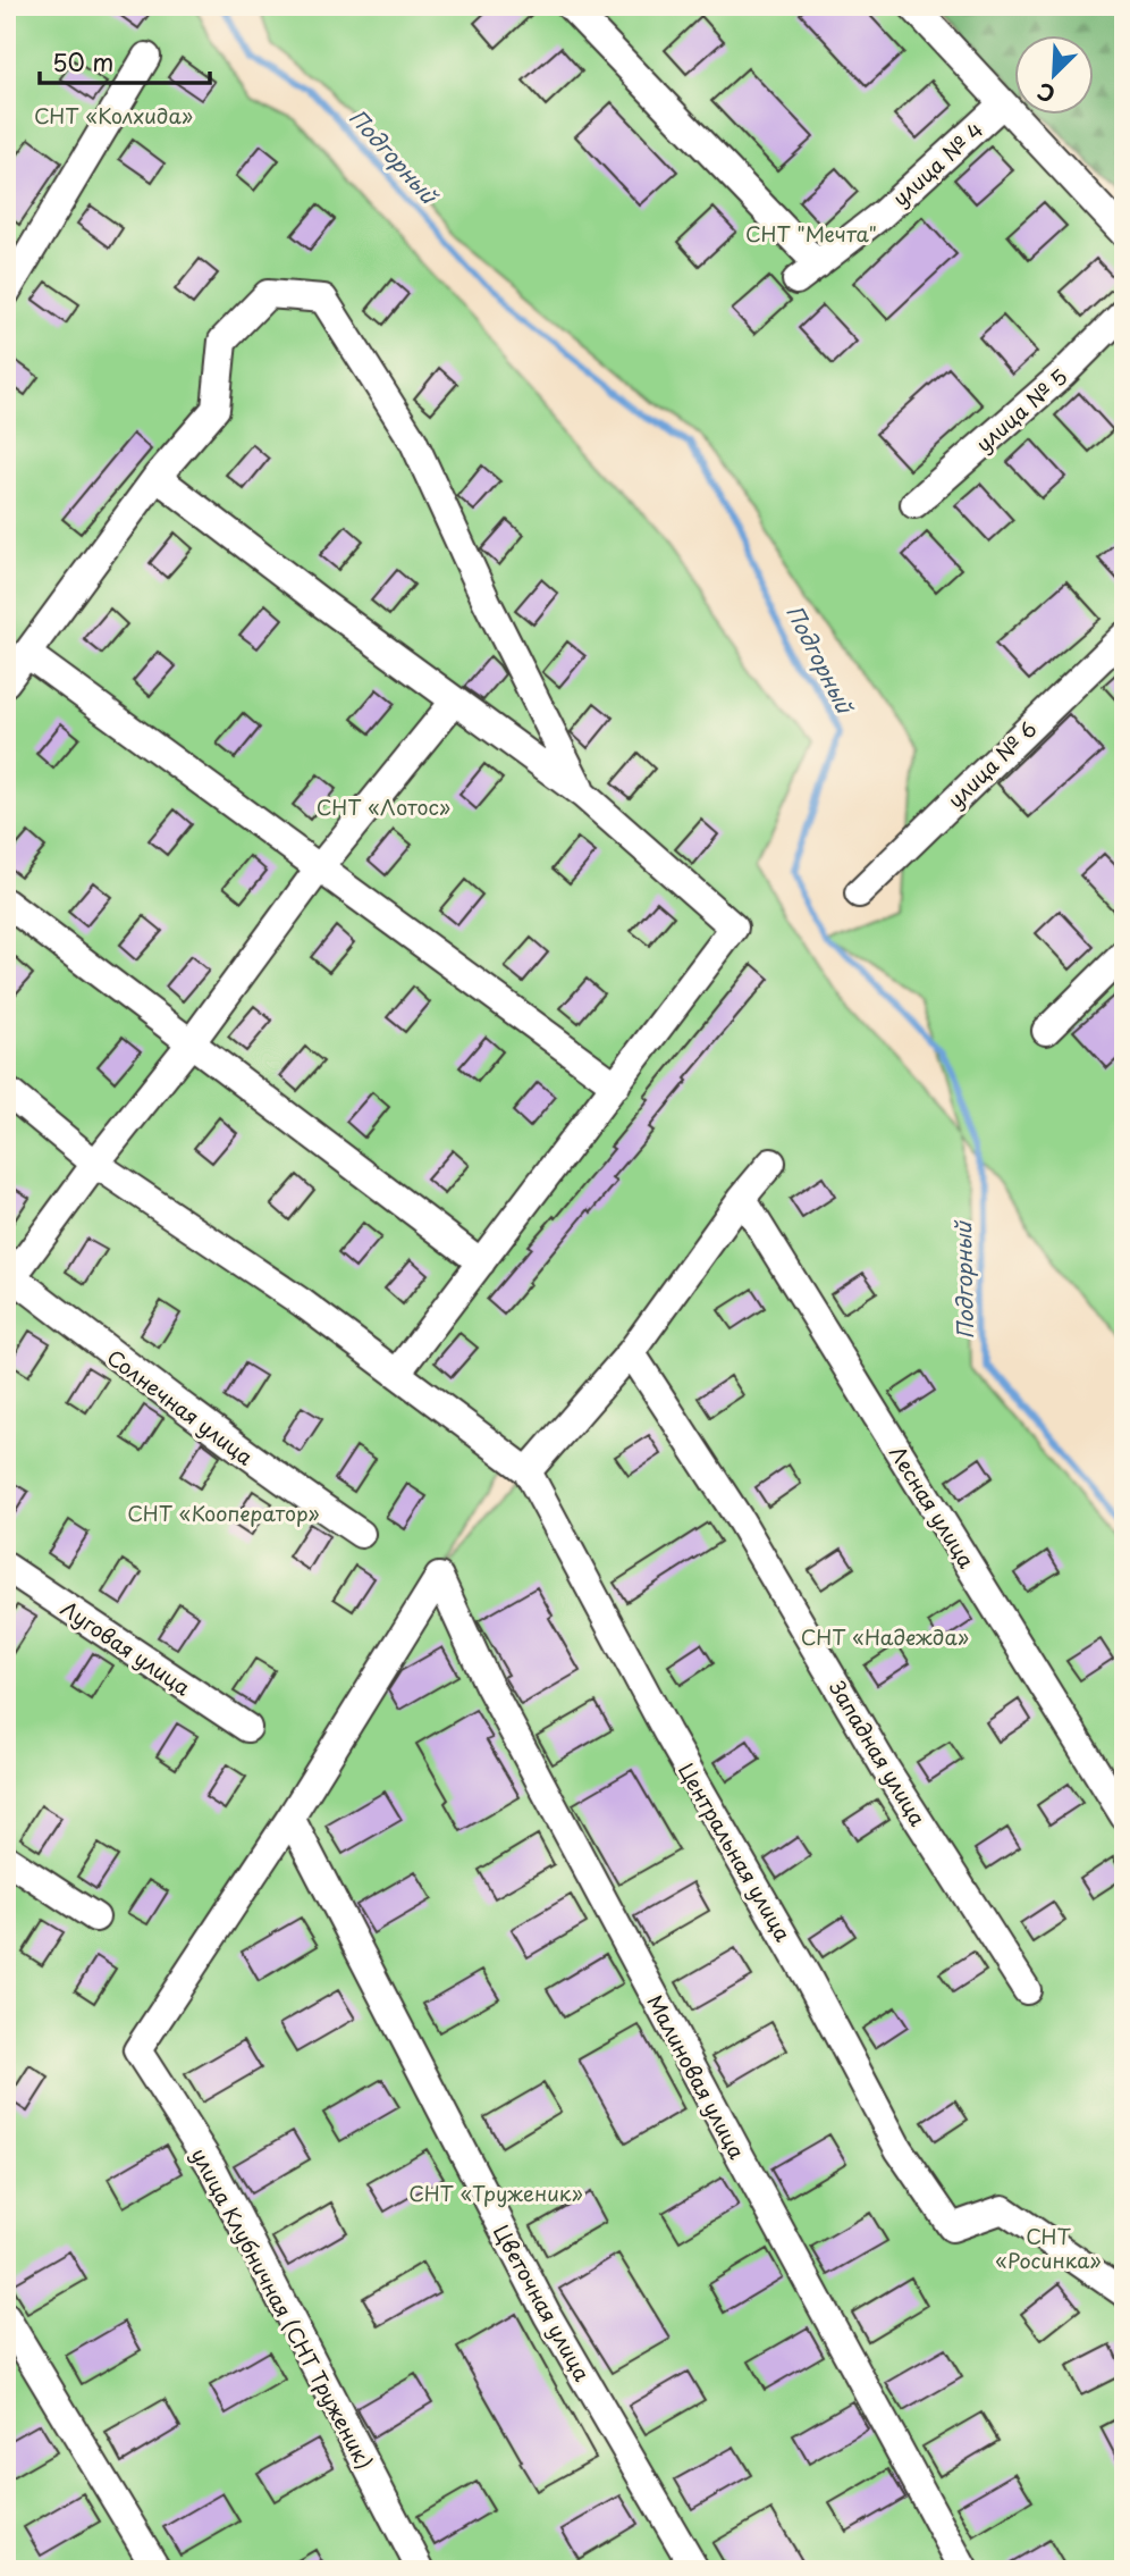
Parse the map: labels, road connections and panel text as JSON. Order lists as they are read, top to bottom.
{
  "streets": {
    "street": [
      "улица № 4",
      "улица № 5",
      "улица № 6",
      "Солнечная улица",
      "Лесная улица",
      "Луговая улица",
      "Западная улица",
      "Центральная улица",
      "Малиновая улица",
      "Цветочная улица",
      "улица Клубничная (СНТ Труженик)"
    ]
  },
  "crossings": [
    ["Малиновая улица", "Цветочная улица"],
    ["Малиновая улица", "улица Клубничная (СНТ Труженик)"],
    ["Цветочная улица", "улица Клубничная (СНТ Труженик)"]
  ],
  "water": ["Подгорный"],
  "parks": [
    "СНТ «Колхида»",
    "СНТ \"Мечта\"",
    "СНТ «Лотос»",
    "СНТ «Кооператор»",
    "СНТ «Надежда»",
    "СНТ «Труженик»",
    "СНТ «Росинка»"
  ],
  "scale_bar": "50 m",
  "north": "bottom left"
}
